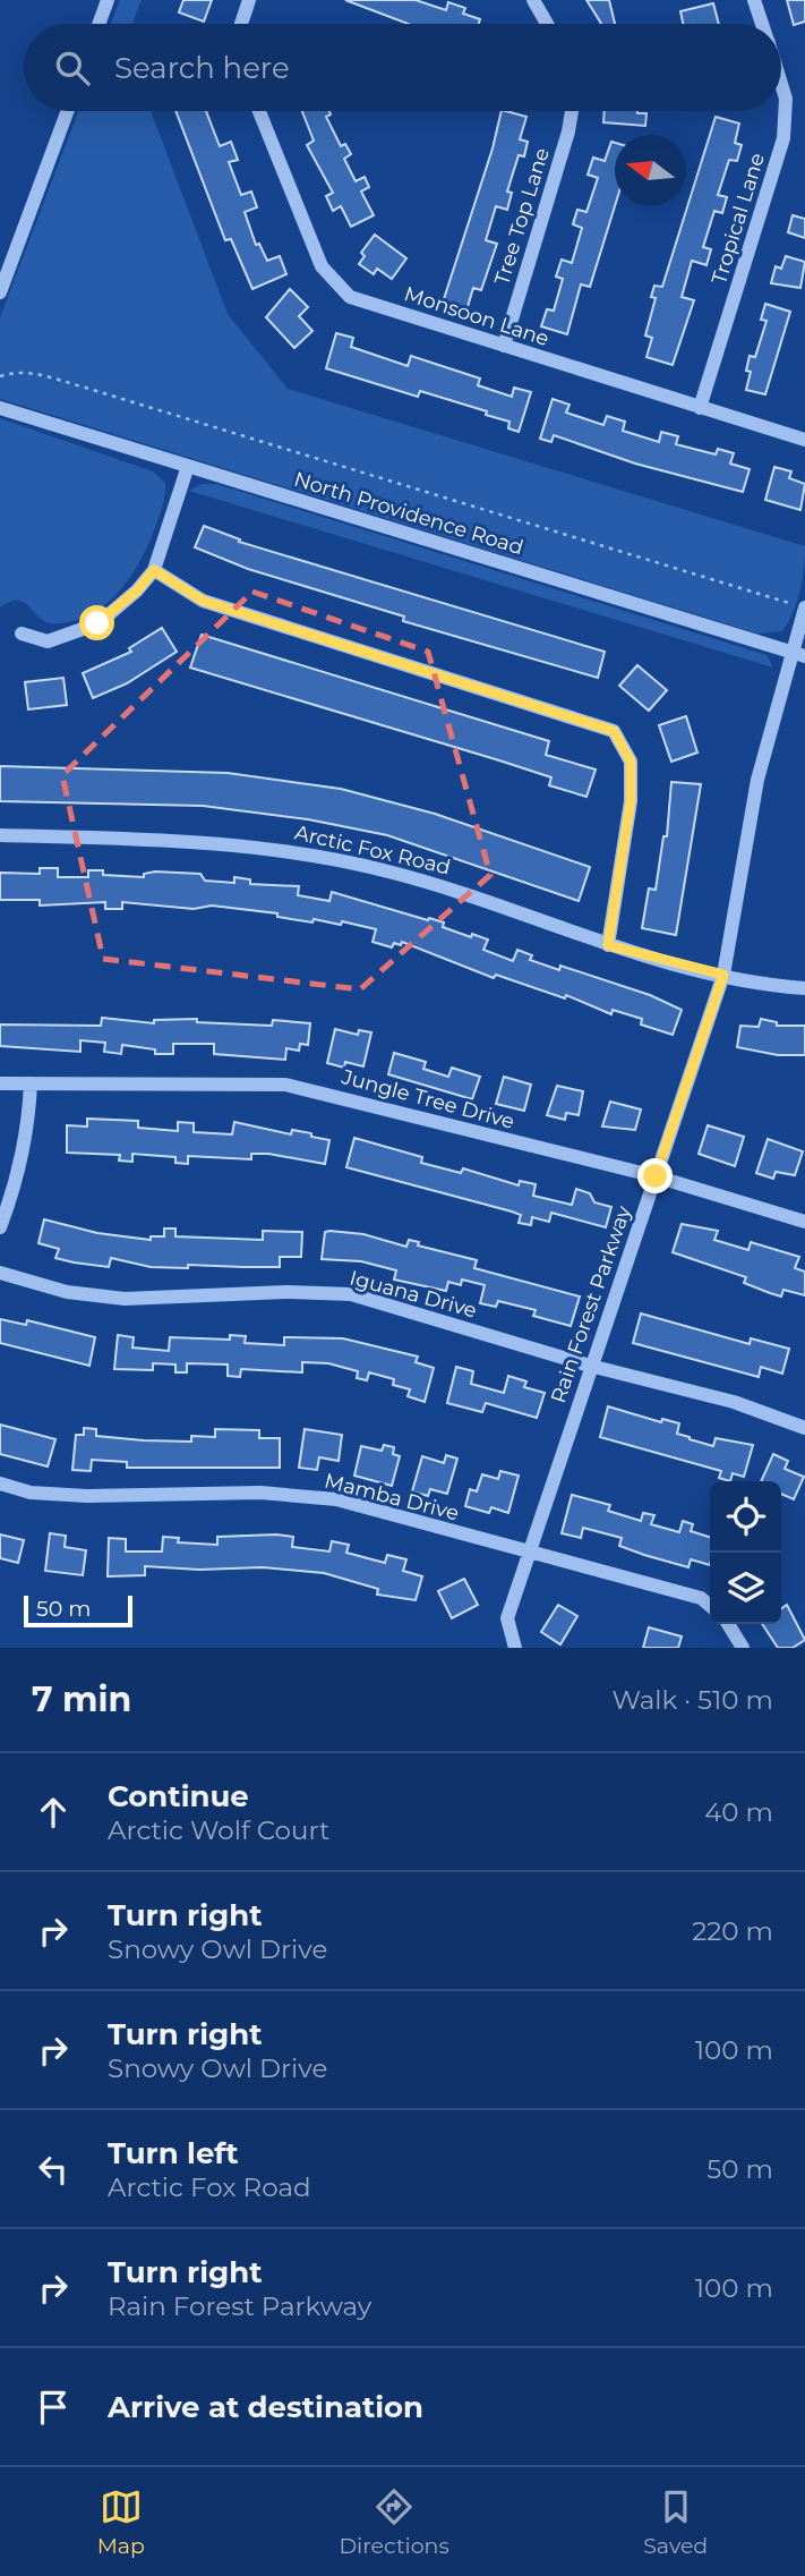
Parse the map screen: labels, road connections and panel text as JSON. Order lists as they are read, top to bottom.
{
  "streets": {
    "street": [
      "Tree Top Lane",
      "Tropical Lane",
      "Monsoon Lane",
      "North Providence Road",
      "Arctic Fox Road",
      "Jungle Tree Drive",
      "Iguana Drive",
      "Rain Forest Parkway",
      "Mamba Drive"
    ]
  },
  "crossings": [
    ["Tree Top Lane", "Monsoon Lane"],
    ["Tropical Lane", "Monsoon Lane"],
    ["North Providence Road", "Rain Forest Parkway"],
    ["Arctic Fox Road", "Rain Forest Parkway"],
    ["Jungle Tree Drive", "Rain Forest Parkway"],
    ["Iguana Drive", "Rain Forest Parkway"],
    ["Rain Forest Parkway", "Mamba Drive"]
  ],
  "scale_bar": "50 m",
  "north": "left",
  "page": {
    "search": "Search here",
    "scale": "50 m",
    "heading": ["7 min", "Walk · 510 m"],
    "list": [
      ["Continue", "Arctic Wolf Court", "40 m"],
      ["Turn right", "Snowy Owl Drive", "220 m"],
      ["Turn right", "Snowy Owl Drive", "100 m"],
      ["Turn left", "Arctic Fox Road", "50 m"],
      ["Turn right", "Rain Forest Parkway", "100 m"],
      "Arrive at destination"
    ],
    "nav": ["Map", "Directions", "Saved"]
  }
}
